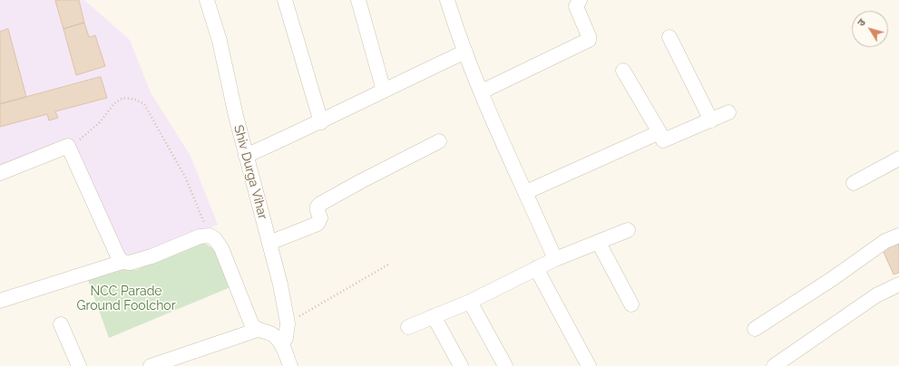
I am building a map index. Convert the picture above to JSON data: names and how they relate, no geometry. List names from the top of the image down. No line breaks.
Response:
{"streets":{"street":["Shiv Durga Vihar"]},"parks":["NCC Parade Ground Foolchor"],"north":"top left"}
